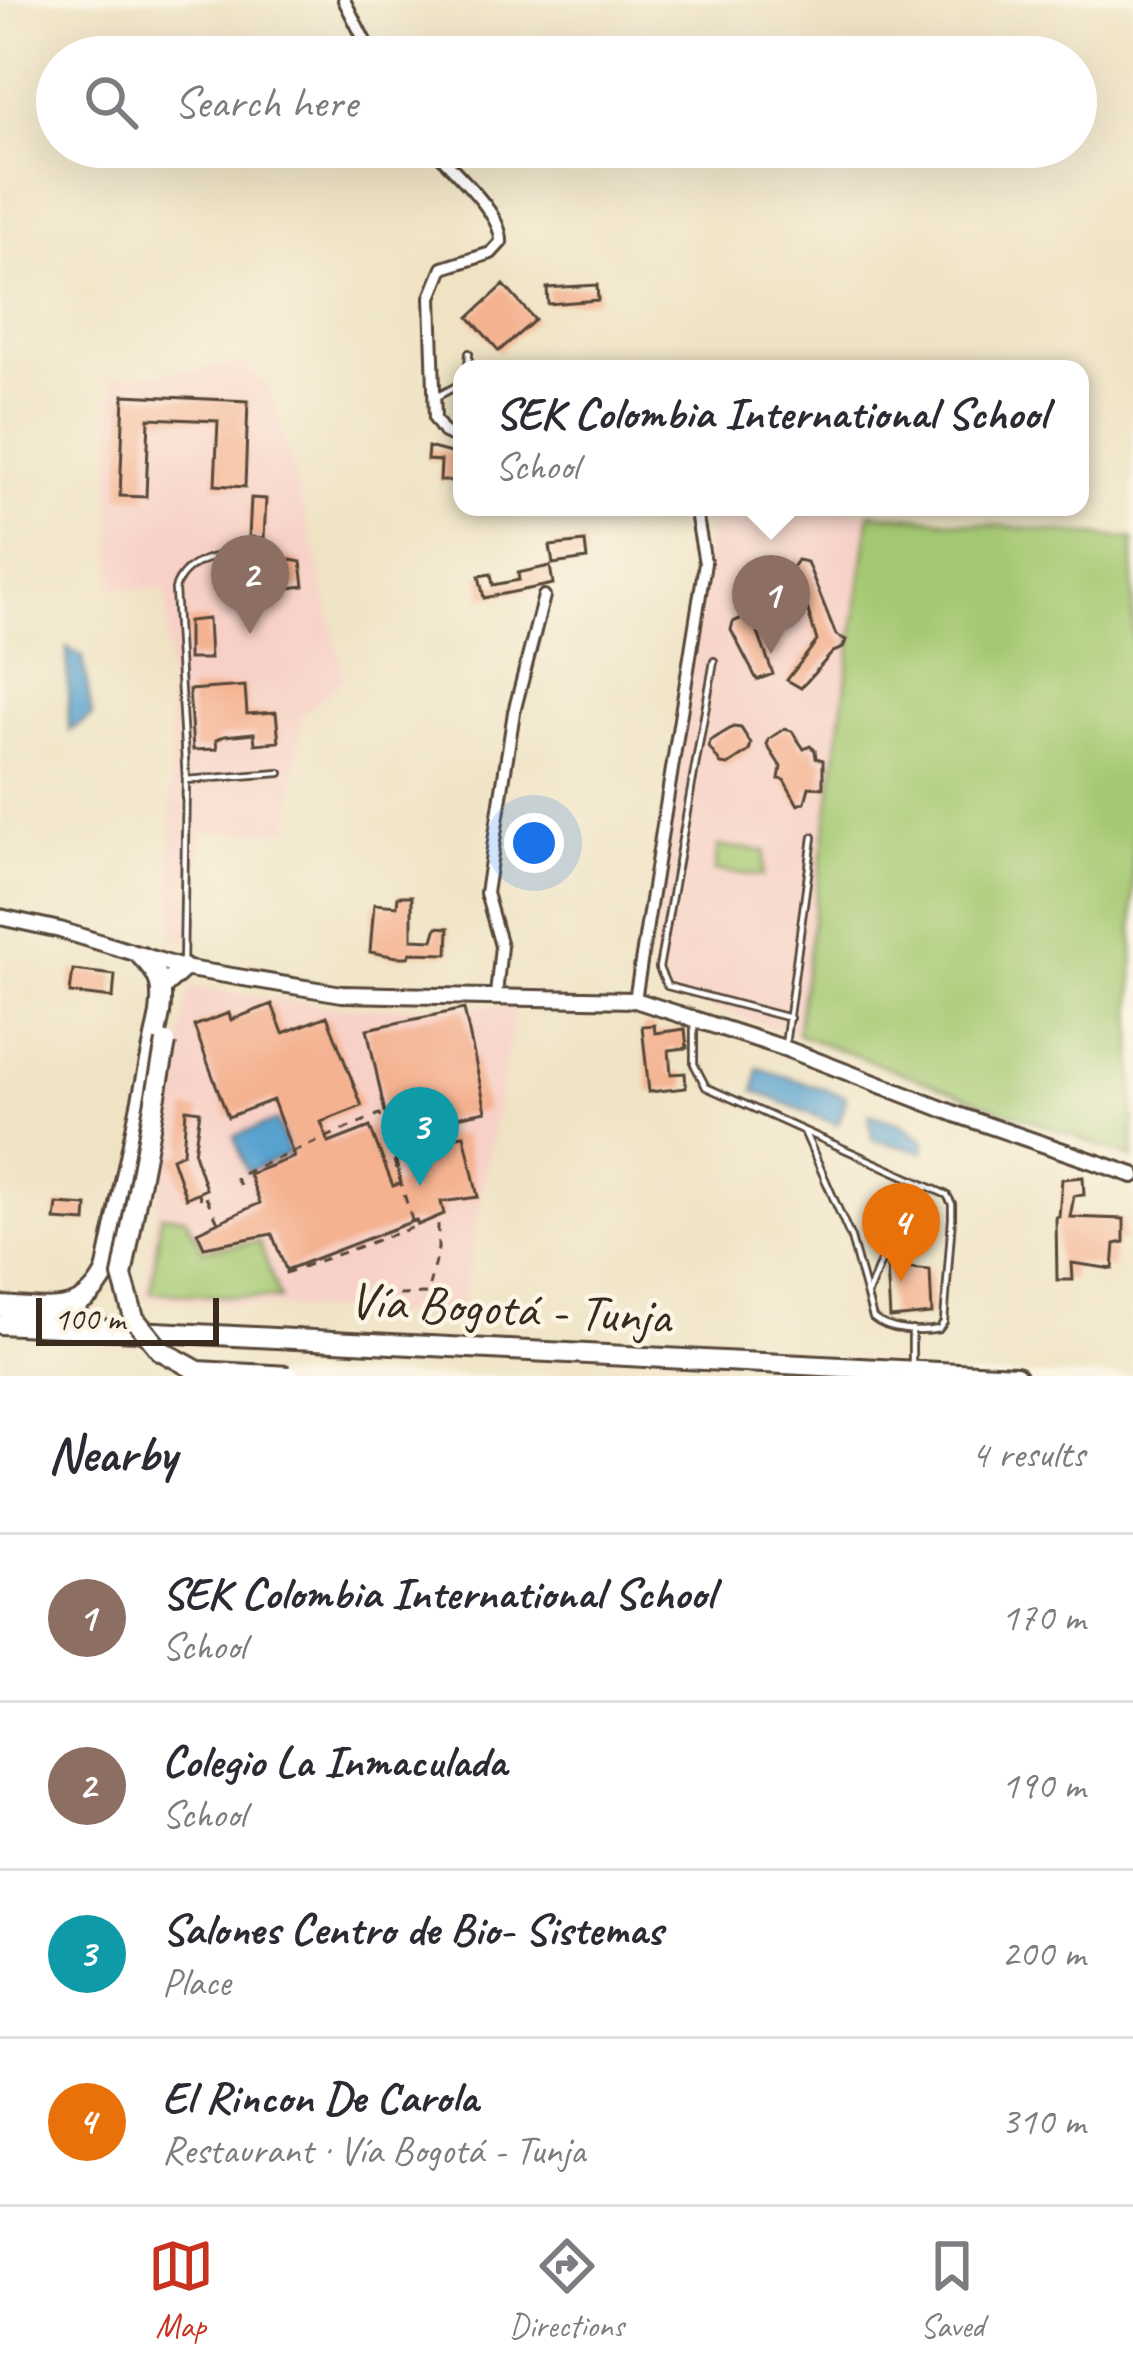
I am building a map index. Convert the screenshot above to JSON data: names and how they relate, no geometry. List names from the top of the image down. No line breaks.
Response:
{"streets":{"highway":["Vía Bogotá - Tunja"]},"scale_bar":"100 m","page":{"search":"Search here","popup":["SEK Colombia International School","School"],"pins":["2","1","3","4"],"scale":"100 m","heading":["Nearby","4 results"],"list":[{"mark":"1","name":"SEK Colombia International School","note":"School","value":"170 m"},{"mark":"2","name":"Colegio La Inmaculada","note":"School","value":"190 m"},{"mark":"3","name":"Salones Centro de Bio- Sistemas","note":"Place","value":"200 m"},{"mark":"4","name":"El Rincon De Carola","note":"Restaurant · Vía Bogotá - Tunja","value":"310 m"}],"nav":["Map","Directions","Saved"]}}
